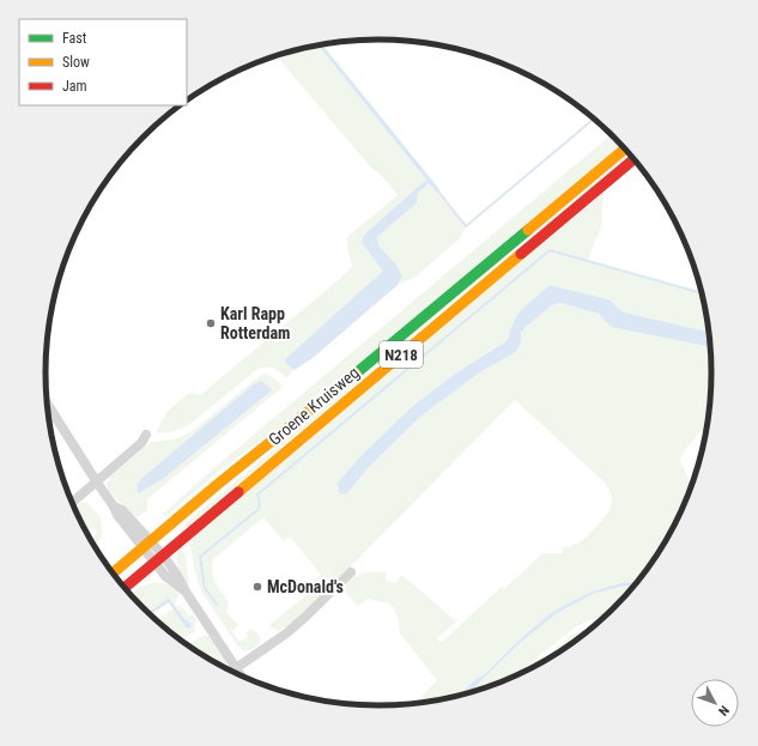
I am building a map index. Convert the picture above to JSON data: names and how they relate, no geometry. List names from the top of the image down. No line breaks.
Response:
{"streets":{"main road":["N218","Groene Kruisweg"]},"places":["Karl Rapp Rotterdam","McDonald's"],"legend":["Fast","Slow","Jam"],"north":"bottom right"}
